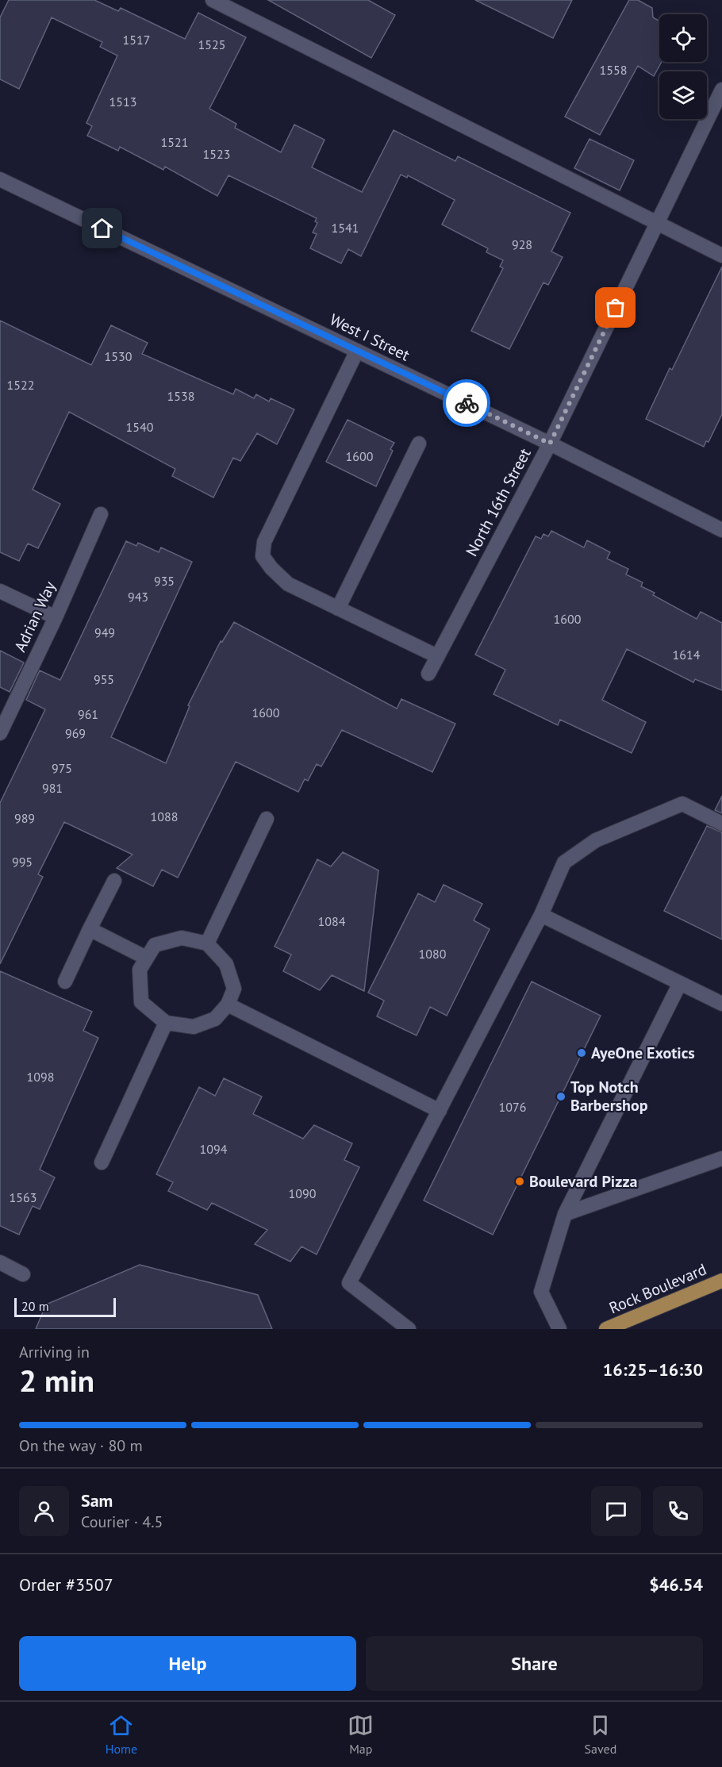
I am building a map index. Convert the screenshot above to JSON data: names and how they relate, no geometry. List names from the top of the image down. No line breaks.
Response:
{"streets":{"main road":["Rock Boulevard"],"street":["West I Street","North 16th Street","Adrian Way"]},"crossings":[["West I Street","North 16th Street"]],"places":["AyeOne Exotics","Top Notch Barbershop","Boulevard Pizza"],"house_numbers":["1517","1525","1558","1513","1521","1523","1541","928","1530","1522","1538","1540","1600","935","943","1600","949","1614","955","1600","961","969","975","981","1088","989","995","1084","1080","1098","1076","1094","1090","1563"],"scale_bar":"20 m","page":{"scale":"20 m","heading":["2 min","Arriving in","16:25–16:30"],"panel":["Sam","Courier · 4.5","Order #3507","$46.54"],"bar":"On the way · 80 m","buttons":["Help","Share"],"tabs":["Home","Map","Saved"]}}
